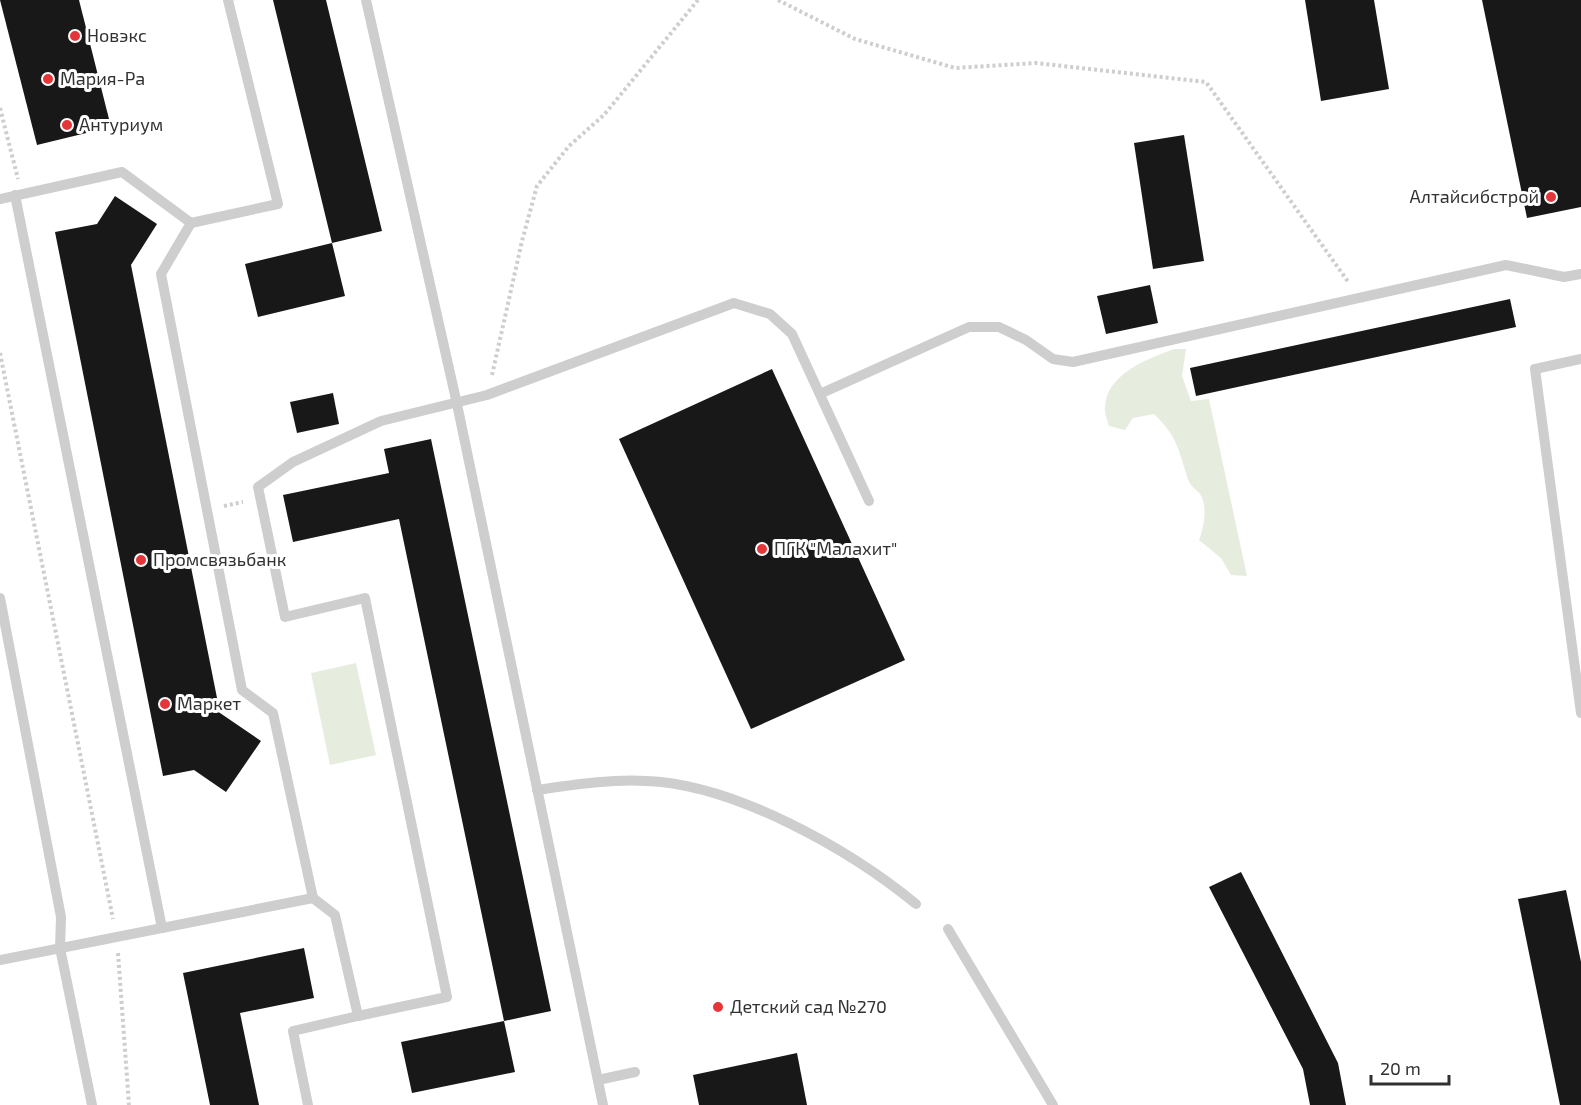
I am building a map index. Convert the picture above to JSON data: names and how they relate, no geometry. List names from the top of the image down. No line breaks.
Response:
{"places":["Новэкс","Мария-Ра","Антуриум","Алтайсибстрой","ПГК \"Малахит\"","Промсвязьбанк","Маркет","Детский сад №270"],"scale_bar":"20 m"}
